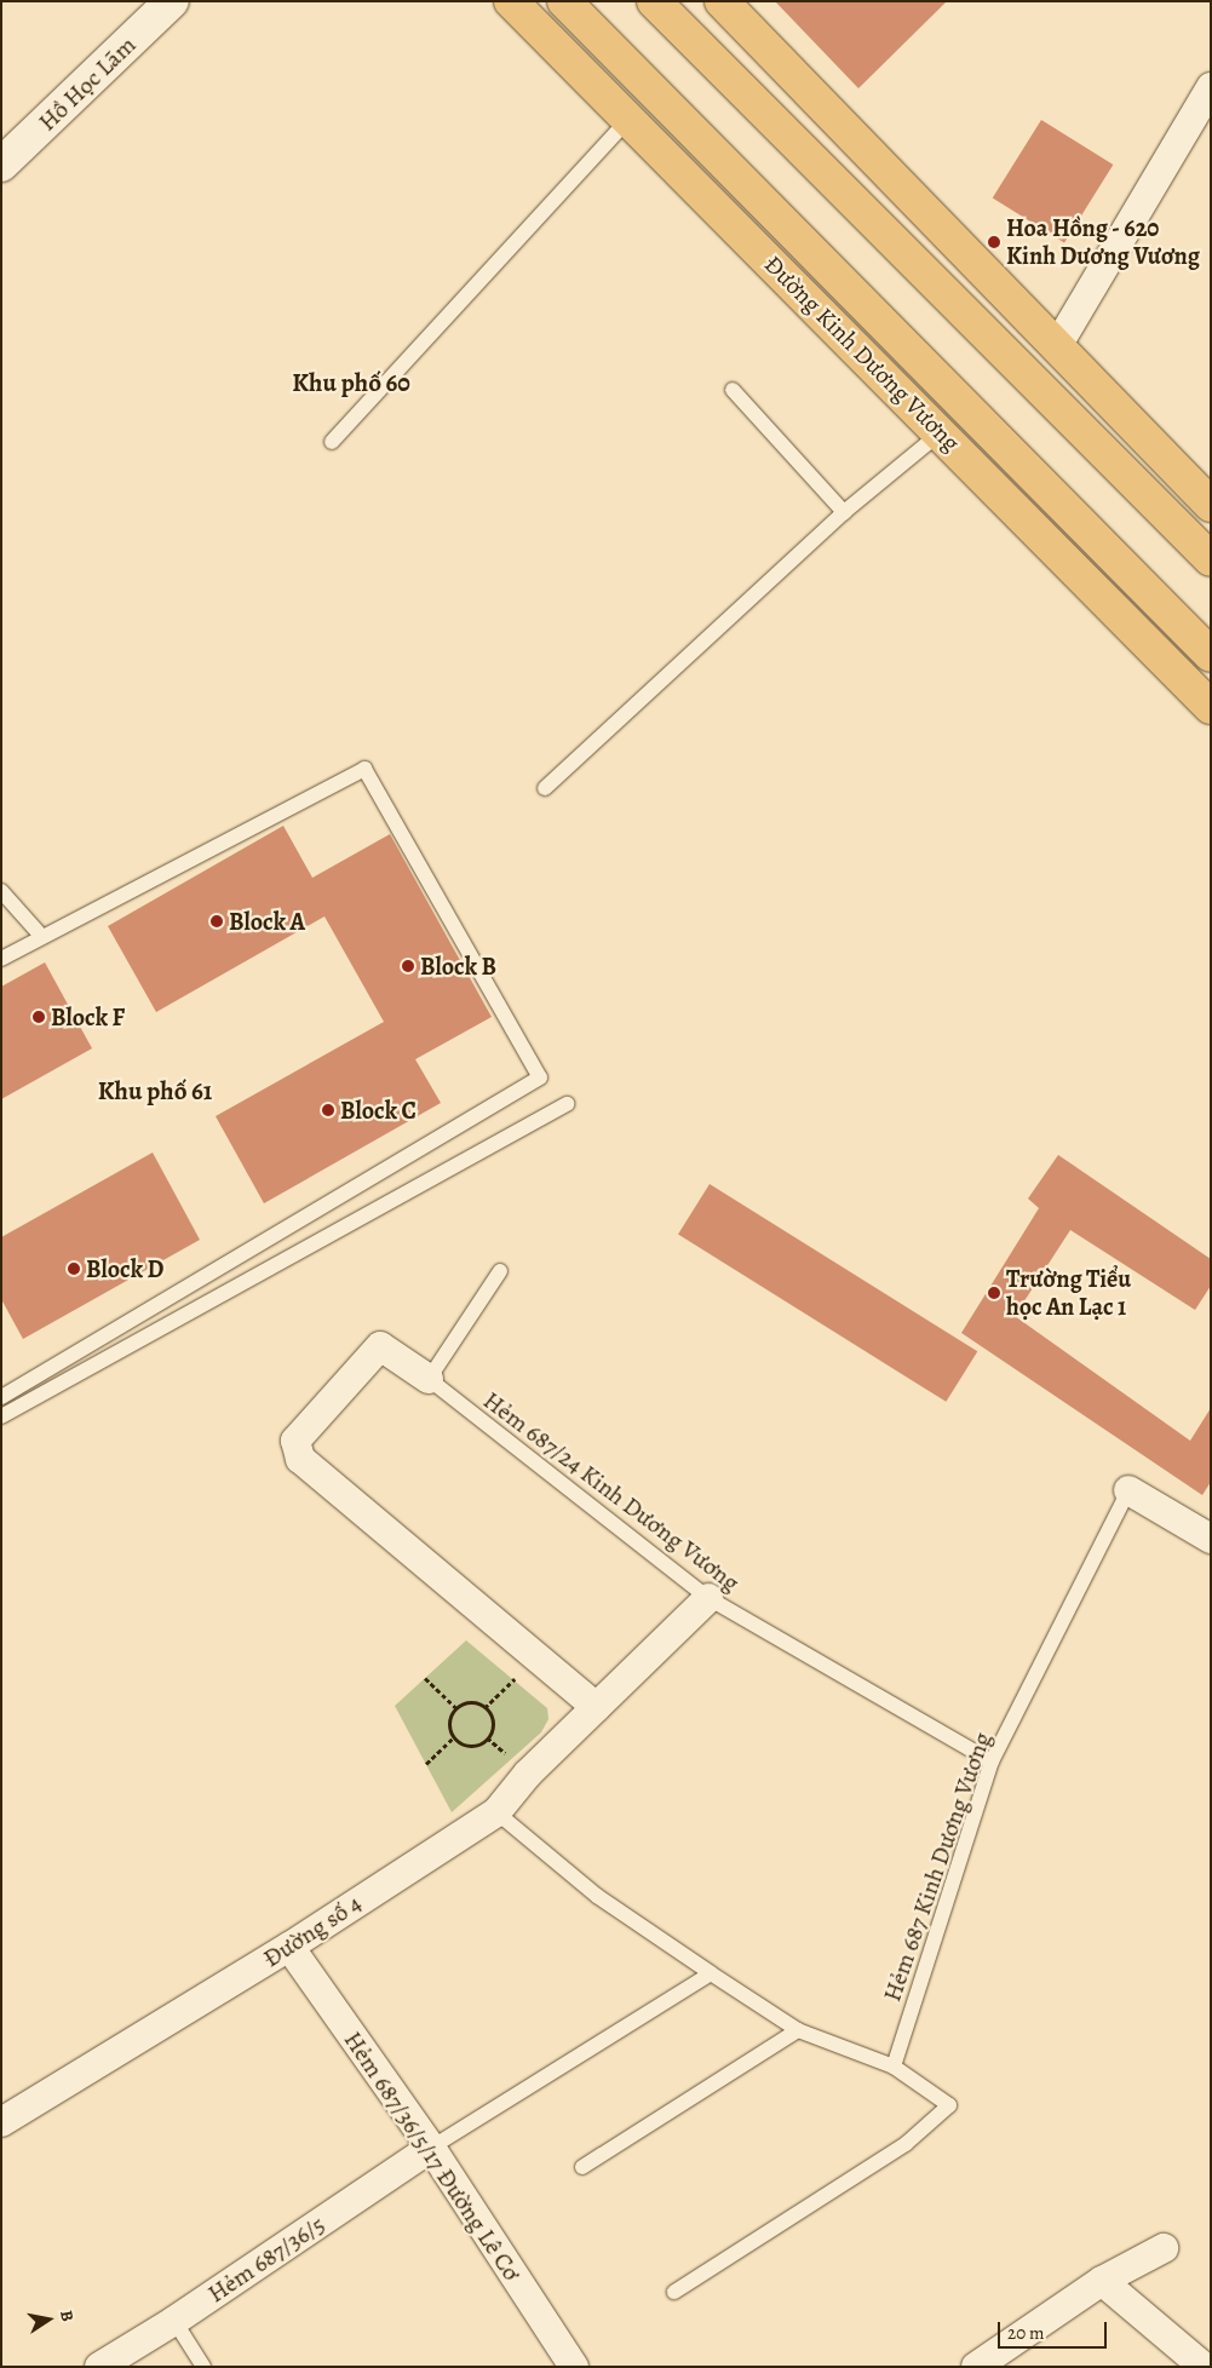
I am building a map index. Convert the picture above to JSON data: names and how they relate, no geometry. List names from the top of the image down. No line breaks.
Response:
{"streets":{"main road":["Hồ Học Lãm","Đường Kinh Dương Vương"],"street":["Đường số 4","Hẻm 687/36/5/17 Đường Lê Cơ","Hẻm 687/36/5"],"lane":["Hẻm 687/24 Kinh Dương Vương","Hẻm 687 Kinh Dương Vương"]},"crossings":[["Hẻm 687/24 Kinh Dương Vương","Hẻm 687 Kinh Dương Vương"],["Hẻm 687/24 Kinh Dương Vương","Đường số 4"],["Đường số 4","Hẻm 687/36/5/17 Đường Lê Cơ"],["Hẻm 687/36/5/17 Đường Lê Cơ","Hẻm 687/36/5"]],"districts":["Khu phố 60","Khu phố 61"],"places":["Hoa Hồng - 620 Kinh Dương Vương","Block A","Block B","Block F","Block C","Block D","Trường Tiểu học An Lạc 1"],"scale_bar":"20 m","north":"right"}
